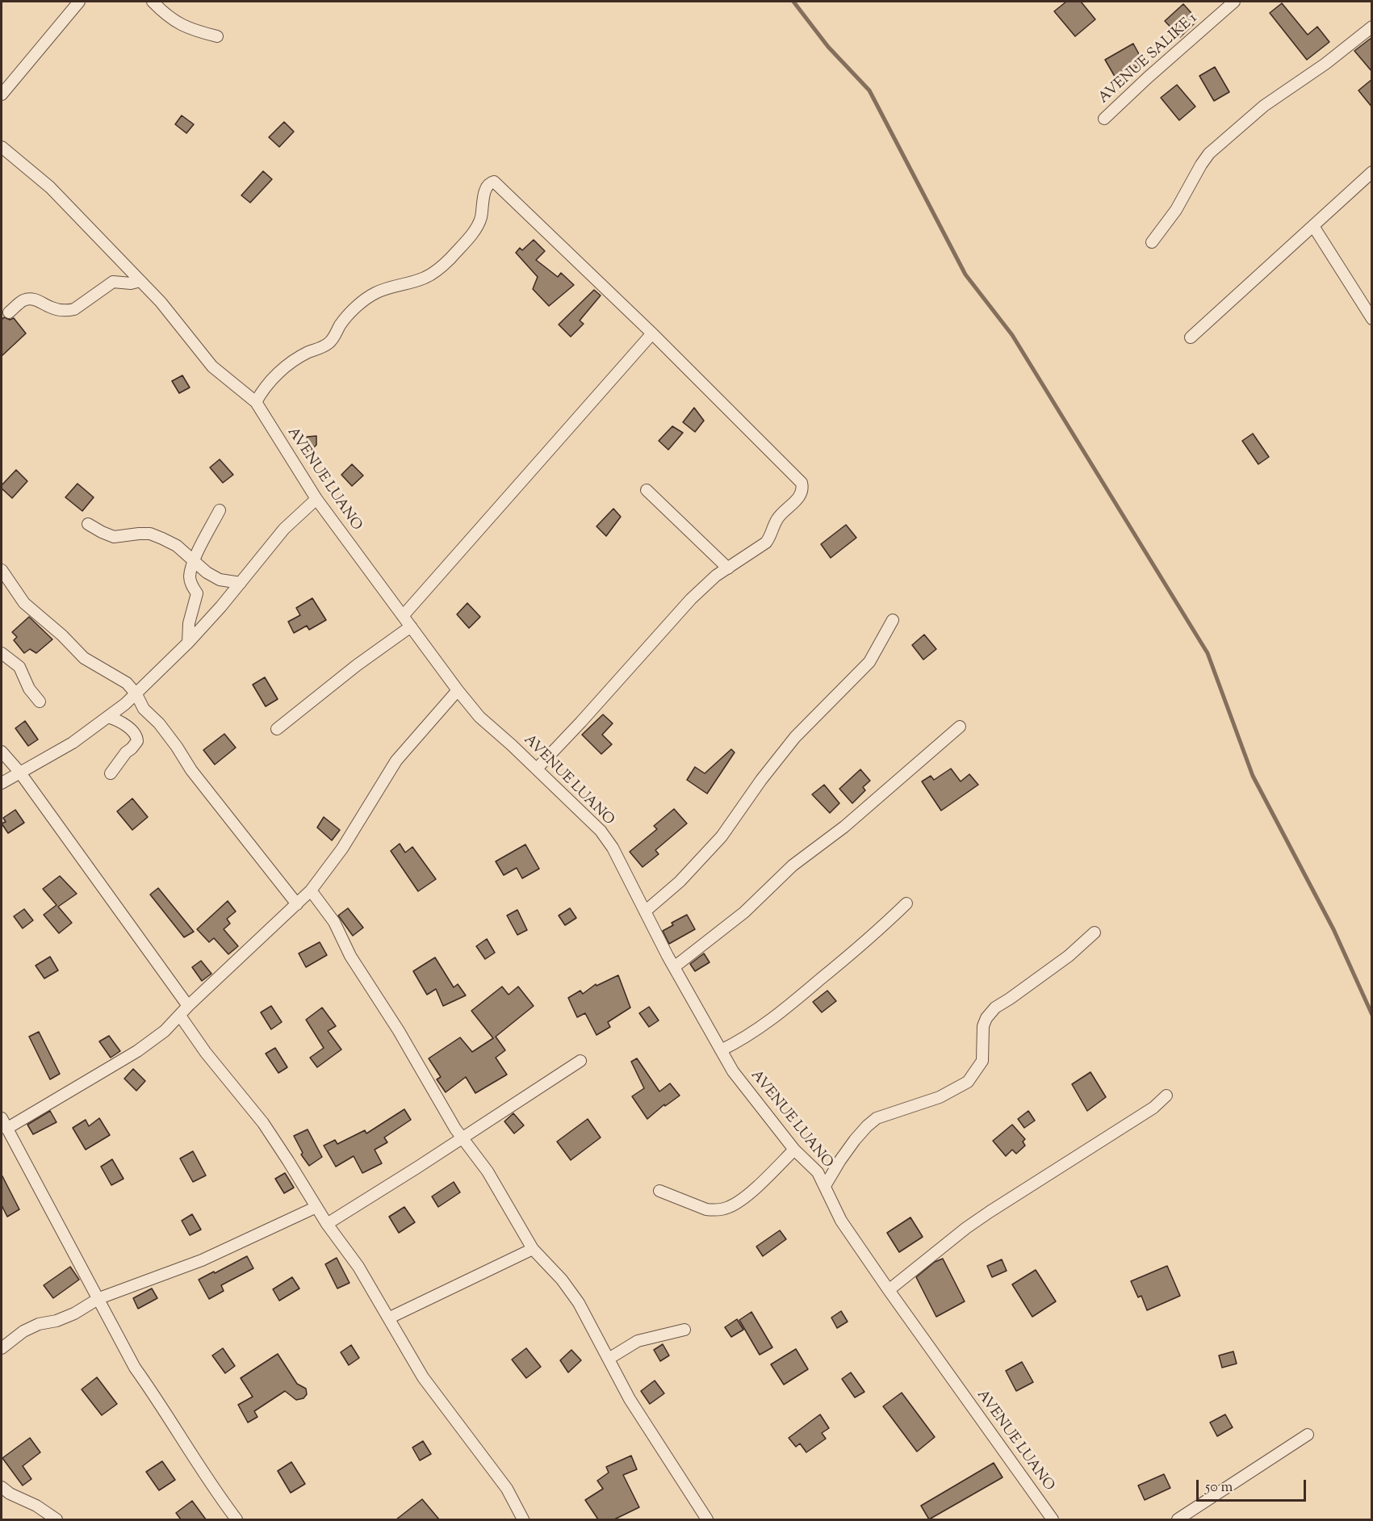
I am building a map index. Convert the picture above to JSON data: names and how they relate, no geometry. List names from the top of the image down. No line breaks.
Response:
{"streets":{"street":["AVENUE SALIKE 1","AVENUE LUANO"]},"scale_bar":"50 m"}
